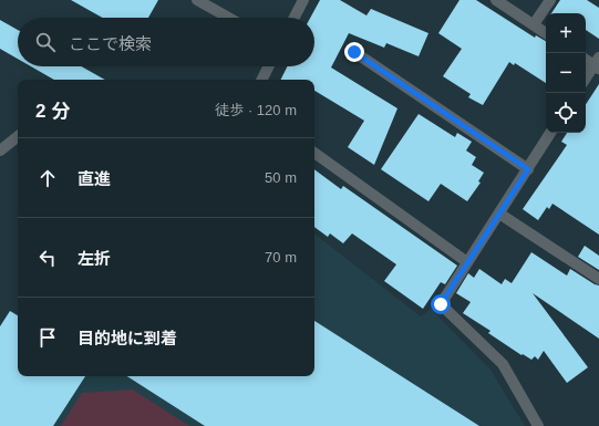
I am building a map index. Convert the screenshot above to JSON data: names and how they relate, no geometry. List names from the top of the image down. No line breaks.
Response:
{"page":{"map_buttons":["+","−"],"search":"ここで検索","heading":["2 分","徒歩 · 120 m"],"list":[["直進","50 m"],["左折","70 m"],"目的地に到着"]}}
